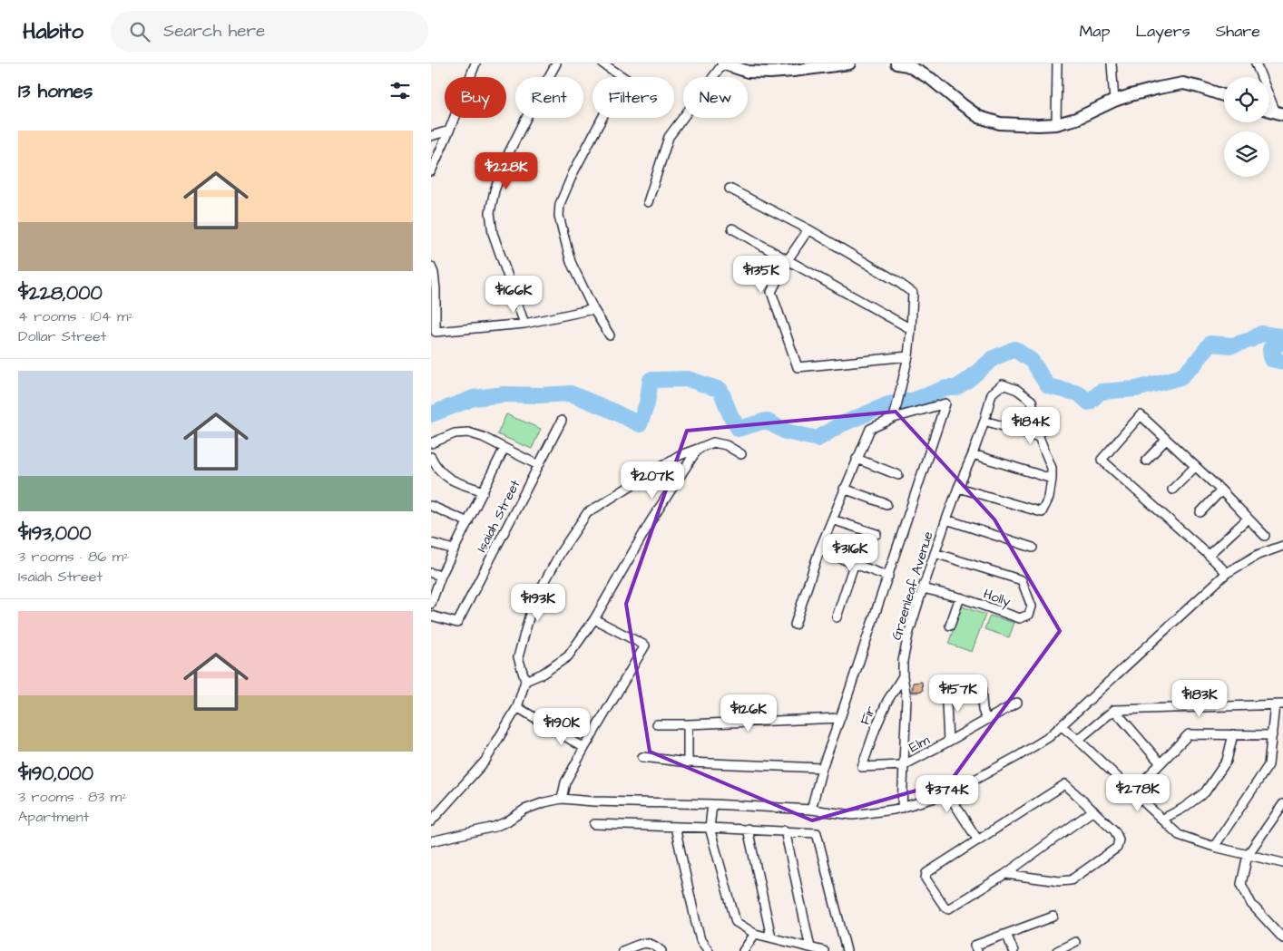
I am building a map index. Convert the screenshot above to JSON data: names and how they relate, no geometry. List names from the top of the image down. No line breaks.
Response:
{"streets":{"street":["Isaiah Street","Greenleaf Avenue","Holly","Fir","Elm"]},"crossings":[["Greenleaf Avenue","Holly"],["Greenleaf Avenue","Fir"],["Greenleaf Avenue","Elm"],["Fir","Elm"]],"page":{"header":"Habito","search":"Search here","nav":["Map","Layers","Share"],"heading":"13 homes","chip":["Buy","Rent","Filters","New"],"list":[{"name":"$228,000","note":"4 rooms · 104 m² · Dollar Street"},{"name":"$193,000","note":"3 rooms · 86 m² · Isaiah Street"},{"name":"$190,000","note":"3 rooms · 83 m² · Apartment"}],"price":["$228K","$135K","$166K","$184K","$207K","$316K","$193K","$157K","$183K","$126K","$190K","$278K","$374K"]}}
